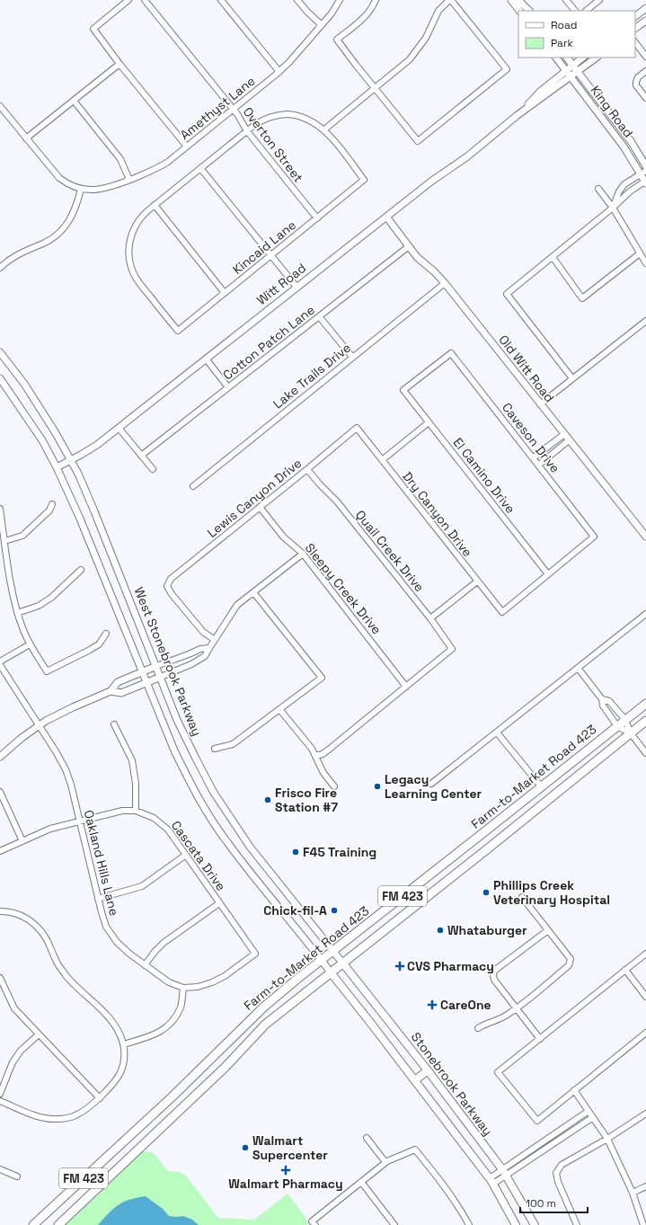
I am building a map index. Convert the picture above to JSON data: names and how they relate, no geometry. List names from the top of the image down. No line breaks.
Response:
{"streets":{"main road":["Farm-to-Market Road 423","FM 423","Stonebrook Parkway"],"street":["Amethyst Lane","King Road","Overton Street","Kincaid Lane","Witt Road","Cotton Patch Lane","Old Witt Road","Lake Trails Drive","Caveson Drive","El Camino Drive","Lewis Canyon Drive","Dry Canyon Drive","Quail Creek Drive","Sleepy Creek Drive","West Stonebrook Parkway","Cascata Drive","Oakland Hills Lane"]},"crossings":[["Amethyst Lane","Overton Street"],["King Road","Witt Road"],["Overton Street","Kincaid Lane"],["Witt Road","Old Witt Road"],["Witt Road","West Stonebrook Parkway"],["Cotton Patch Lane","Old Witt Road"],["Old Witt Road","Lake Trails Drive"],["Caveson Drive","El Camino Drive"],["Caveson Drive","Dry Canyon Drive"],["El Camino Drive","Dry Canyon Drive"],["Lewis Canyon Drive","Dry Canyon Drive"],["Lewis Canyon Drive","Quail Creek Drive"],["Lewis Canyon Drive","Sleepy Creek Drive"],["Quail Creek Drive","Sleepy Creek Drive"],["West Stonebrook Parkway","Farm-to-Market Road 423"],["West Stonebrook Parkway","Stonebrook Parkway"],["Farm-to-Market Road 423","Stonebrook Parkway"],["Cascata Drive","Oakland Hills Lane"]],"places":{"other":["Legacy Learning Center","Frisco Fire Station #7","F45 Training","Phillips Creek Veterinary Hospital","Chick-fil-A","Whataburger","Walmart Supercenter"],"health":["CVS Pharmacy","CareOne","Walmart Pharmacy"]},"legend":["Road","Park"],"scale_bar":"100 m"}
